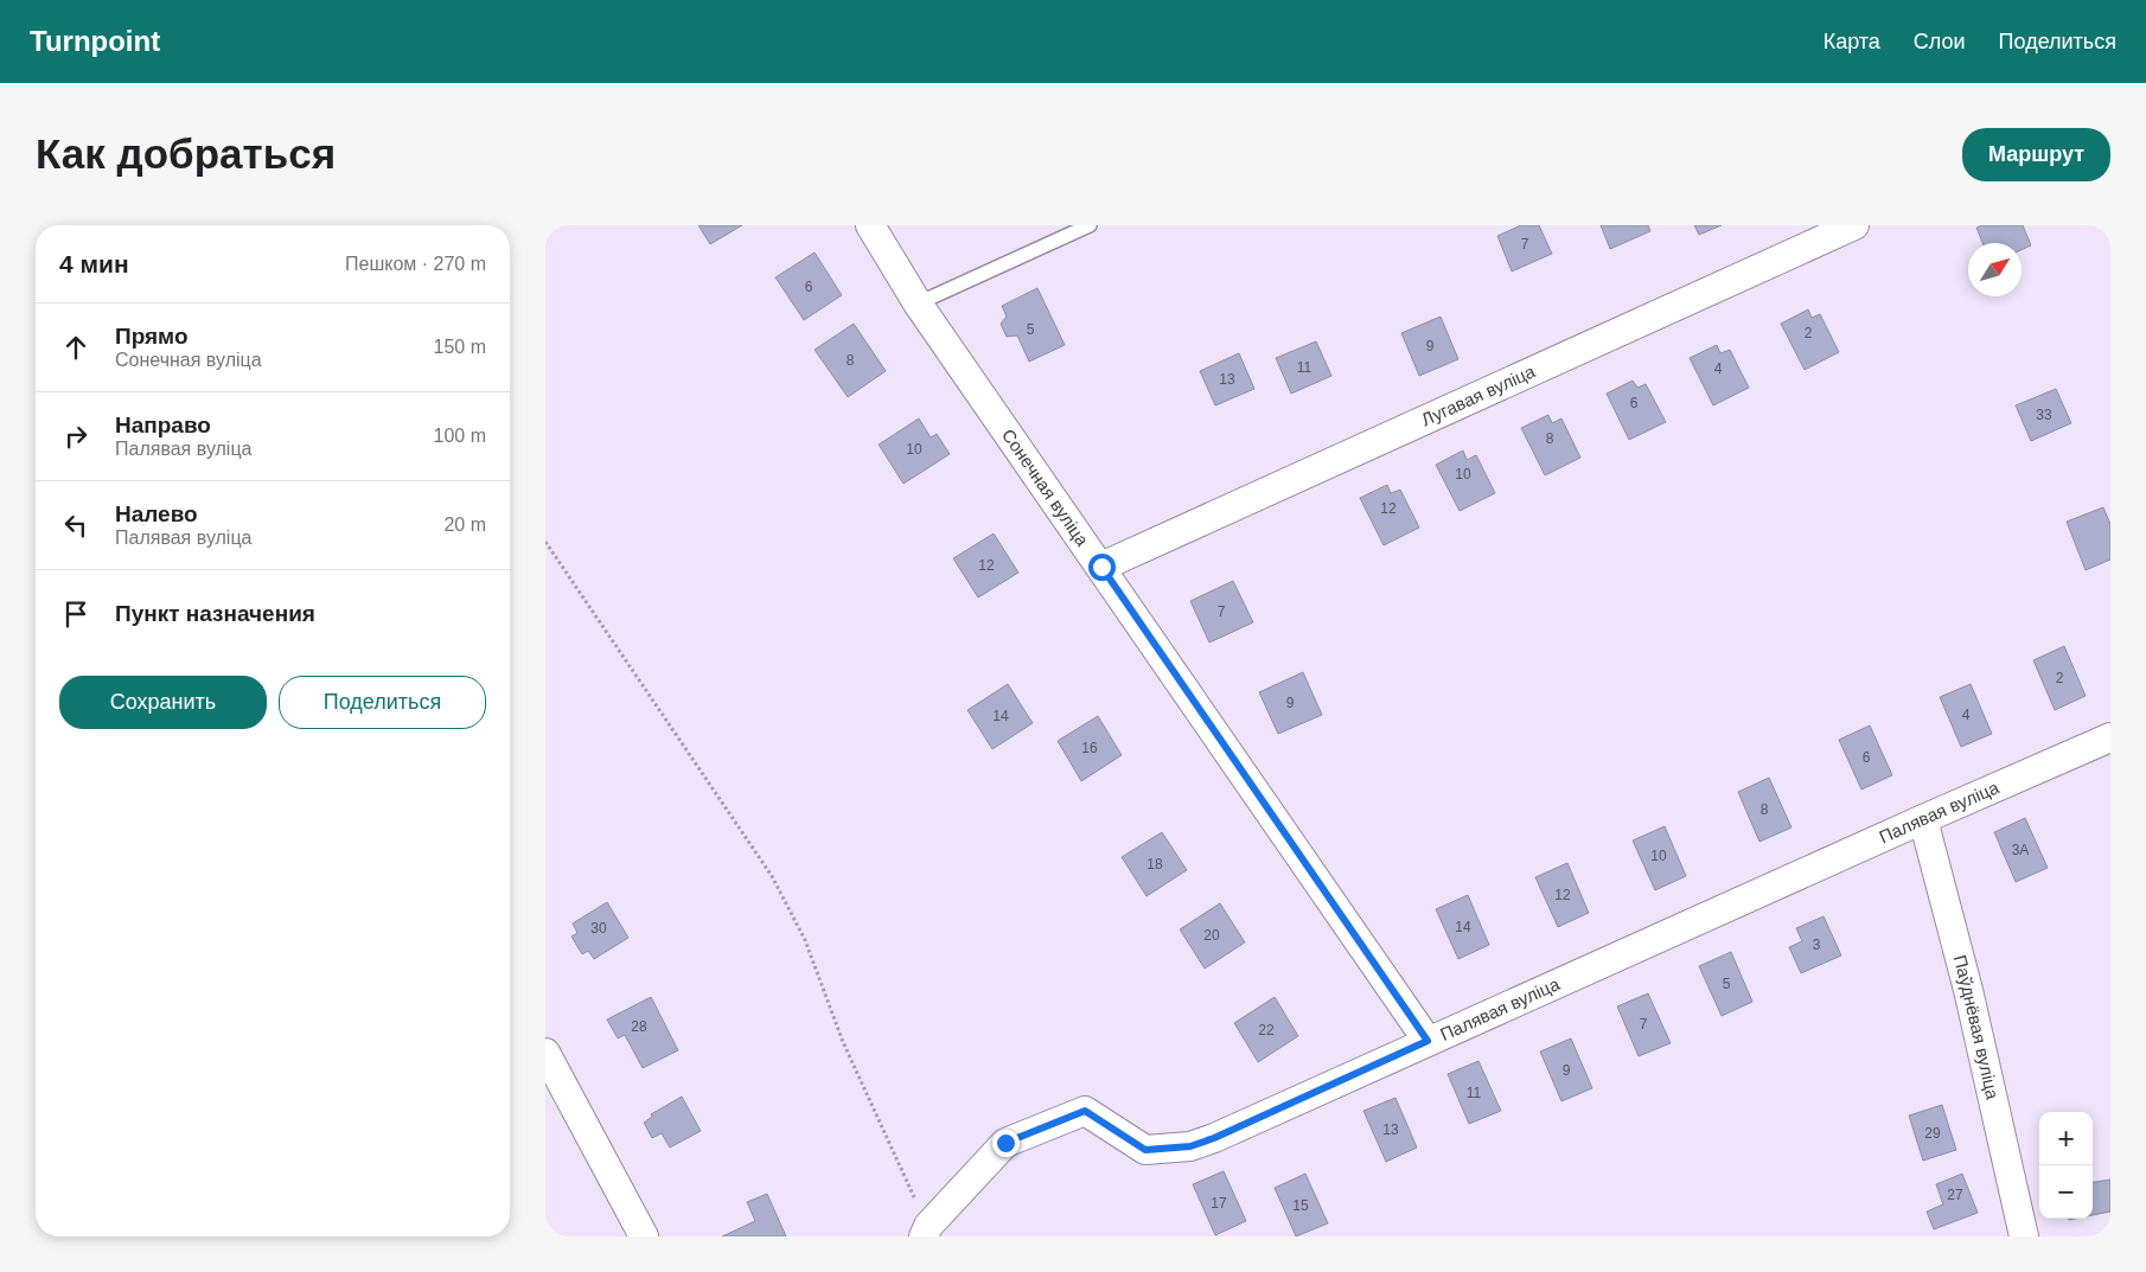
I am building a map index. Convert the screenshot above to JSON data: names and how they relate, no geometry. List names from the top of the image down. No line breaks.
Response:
{"streets":{"street":["Лугавая вуліца","Сонечная вуліца","Палявая вуліца","Паўднёвая вуліца"]},"crossings":[["Лугавая вуліца","Сонечная вуліца"],["Сонечная вуліца","Палявая вуліца"],["Палявая вуліца","Паўднёвая вуліца"]],"house_numbers":["7","6","5","2","9","8","11","4","13","6","33","8","10","10","12","12","7","2","9","4","14","16","6","8","3А","10","18","12","14","30","20","3","5","7","28","22","9","11","13","29","27","17","15"],"north":"top right","page":{"header":"Turnpoint","nav":["Карта","Слои","Поделиться"],"buttons":["Маршрут",["Сохранить","Поделиться"]],"title":"Как добраться","heading":["4 мин","Пешком · 270 m"],"list":[["Прямо","Сонечная вуліца","150 m"],["Направо","Палявая вуліца","100 m"],["Налево","Палявая вуліца","20 m"],"Пункт назначения"],"map_buttons":["+","−"]}}
